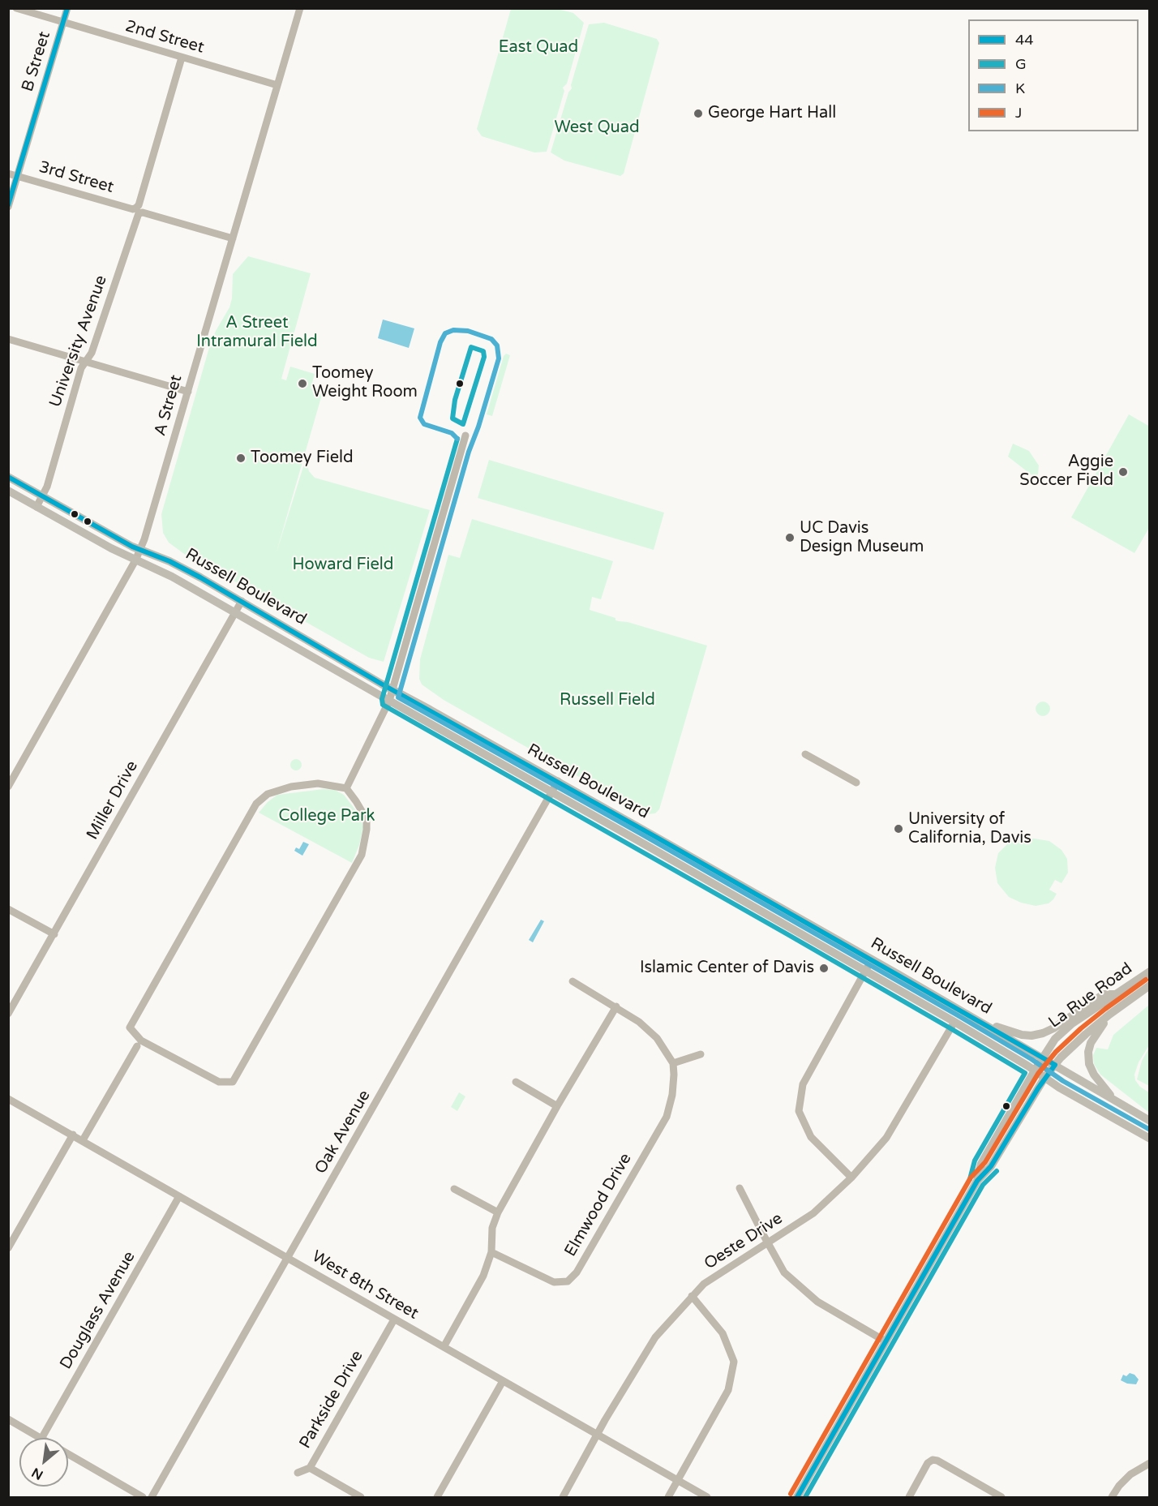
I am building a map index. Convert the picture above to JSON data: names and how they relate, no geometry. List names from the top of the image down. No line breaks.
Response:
{"streets":{"main road":["Russell Boulevard","La Rue Road"],"street":["2nd Street","B Street","3rd Street","University Avenue","A Street","Miller Drive","Oak Avenue","Elmwood Drive","Oeste Drive","West 8th Street","Douglass Avenue","Parkside Drive"]},"crossings":[["2nd Street","B Street"],["2nd Street","University Avenue"],["2nd Street","A Street"],["B Street","3rd Street"],["3rd Street","University Avenue"],["3rd Street","A Street"],["University Avenue","Russell Boulevard"],["A Street","Russell Boulevard"],["Russell Boulevard","Miller Drive"],["Russell Boulevard","La Rue Road"],["Russell Boulevard","Oak Avenue"],["Russell Boulevard","Oeste Drive"],["Oak Avenue","West 8th Street"],["Oeste Drive","West 8th Street"],["West 8th Street","Douglass Avenue"],["West 8th Street","Parkside Drive"]],"parks":["East Quad","West Quad","A Street Intramural Field","Howard Field","Russell Field","College Park"],"places":["George Hart Hall","Toomey Weight Room","Toomey Field","Aggie Soccer Field","UC Davis Design Museum","University of California, Davis","Islamic Center of Davis"],"lines":["transit line 44","transit line K","transit line G","transit line J"],"legend":["44","G","K","J"],"north":"bottom left"}
